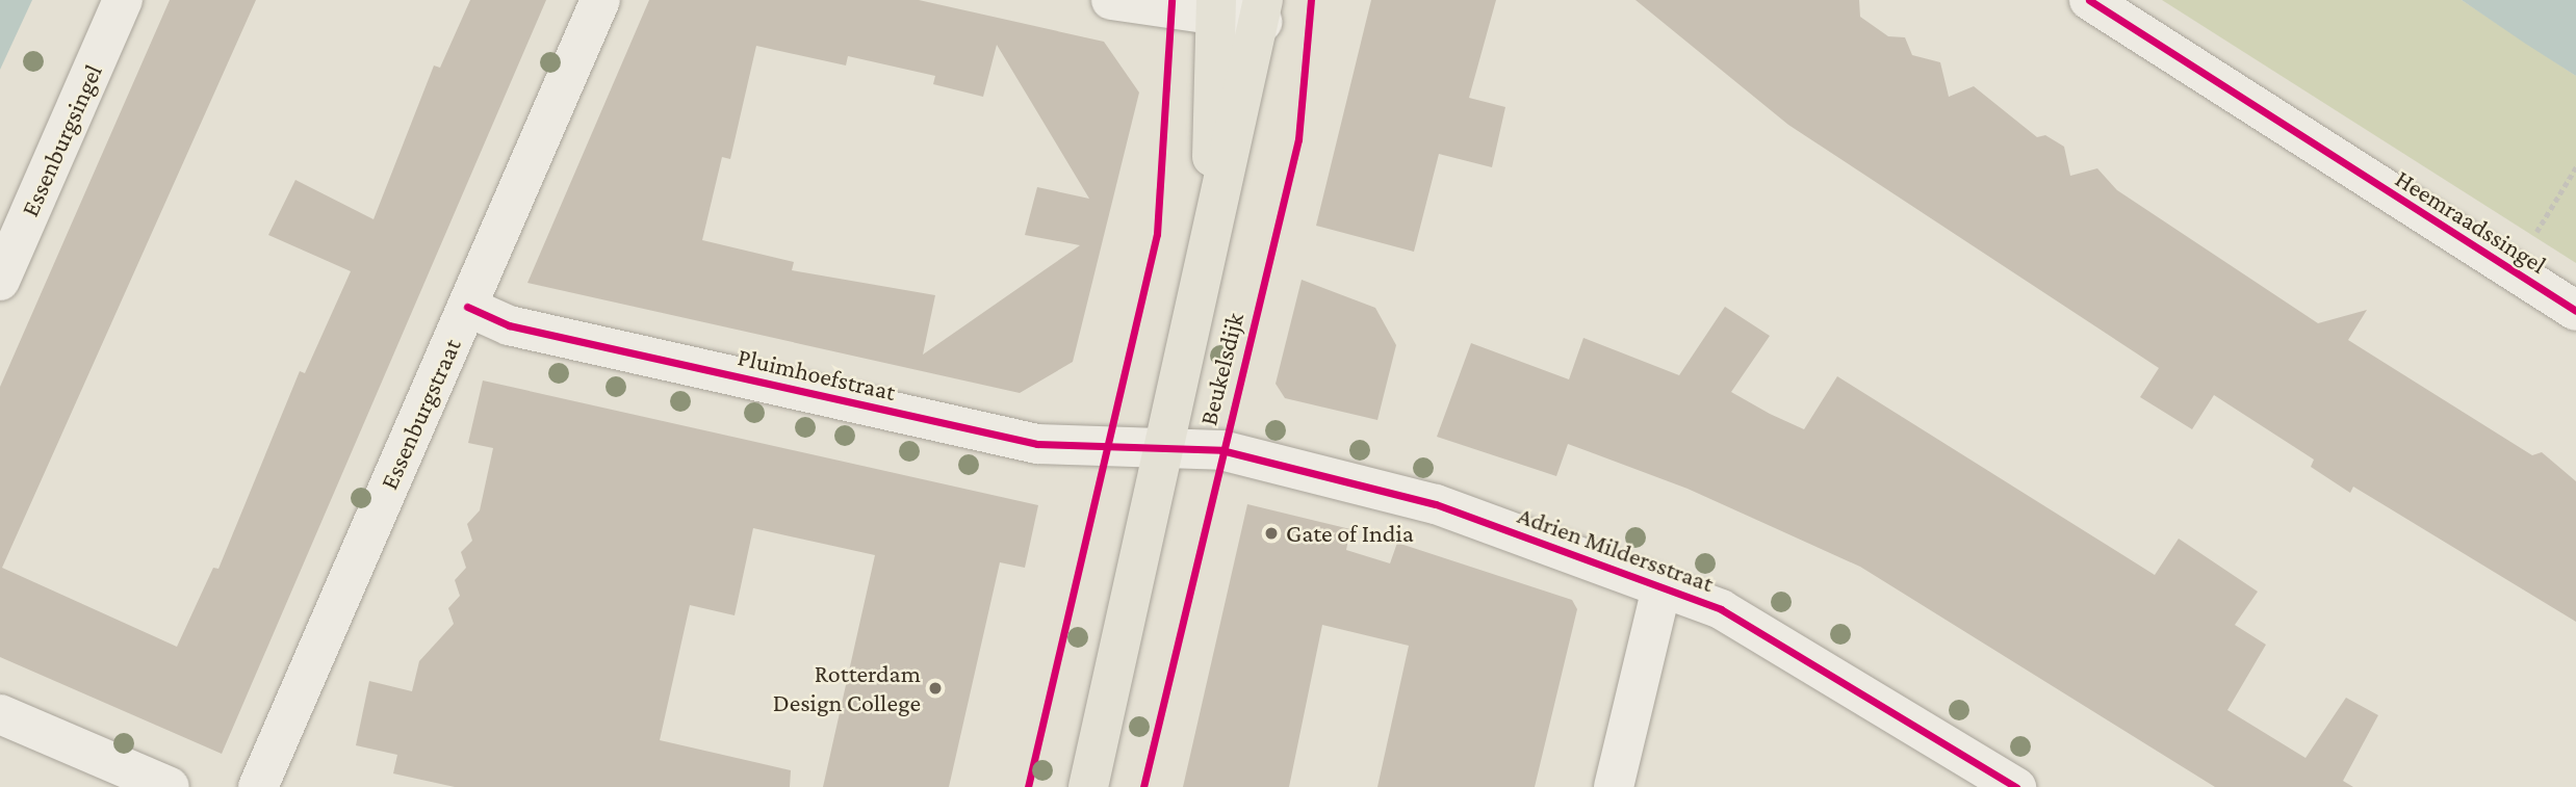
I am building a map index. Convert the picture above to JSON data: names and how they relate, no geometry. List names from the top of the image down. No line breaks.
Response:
{"streets":{"main road":["Beukelsdijk"],"street":["Essenburgsingel","Heemraadssingel","Pluimhoefstraat","Essenburgstraat","Adrien Mildersstraat"]},"crossings":[["Beukelsdijk","Pluimhoefstraat"],["Beukelsdijk","Adrien Mildersstraat"],["Pluimhoefstraat","Essenburgstraat"],["Pluimhoefstraat","Adrien Mildersstraat"]],"places":["Gate of India","Rotterdam Design College"]}
